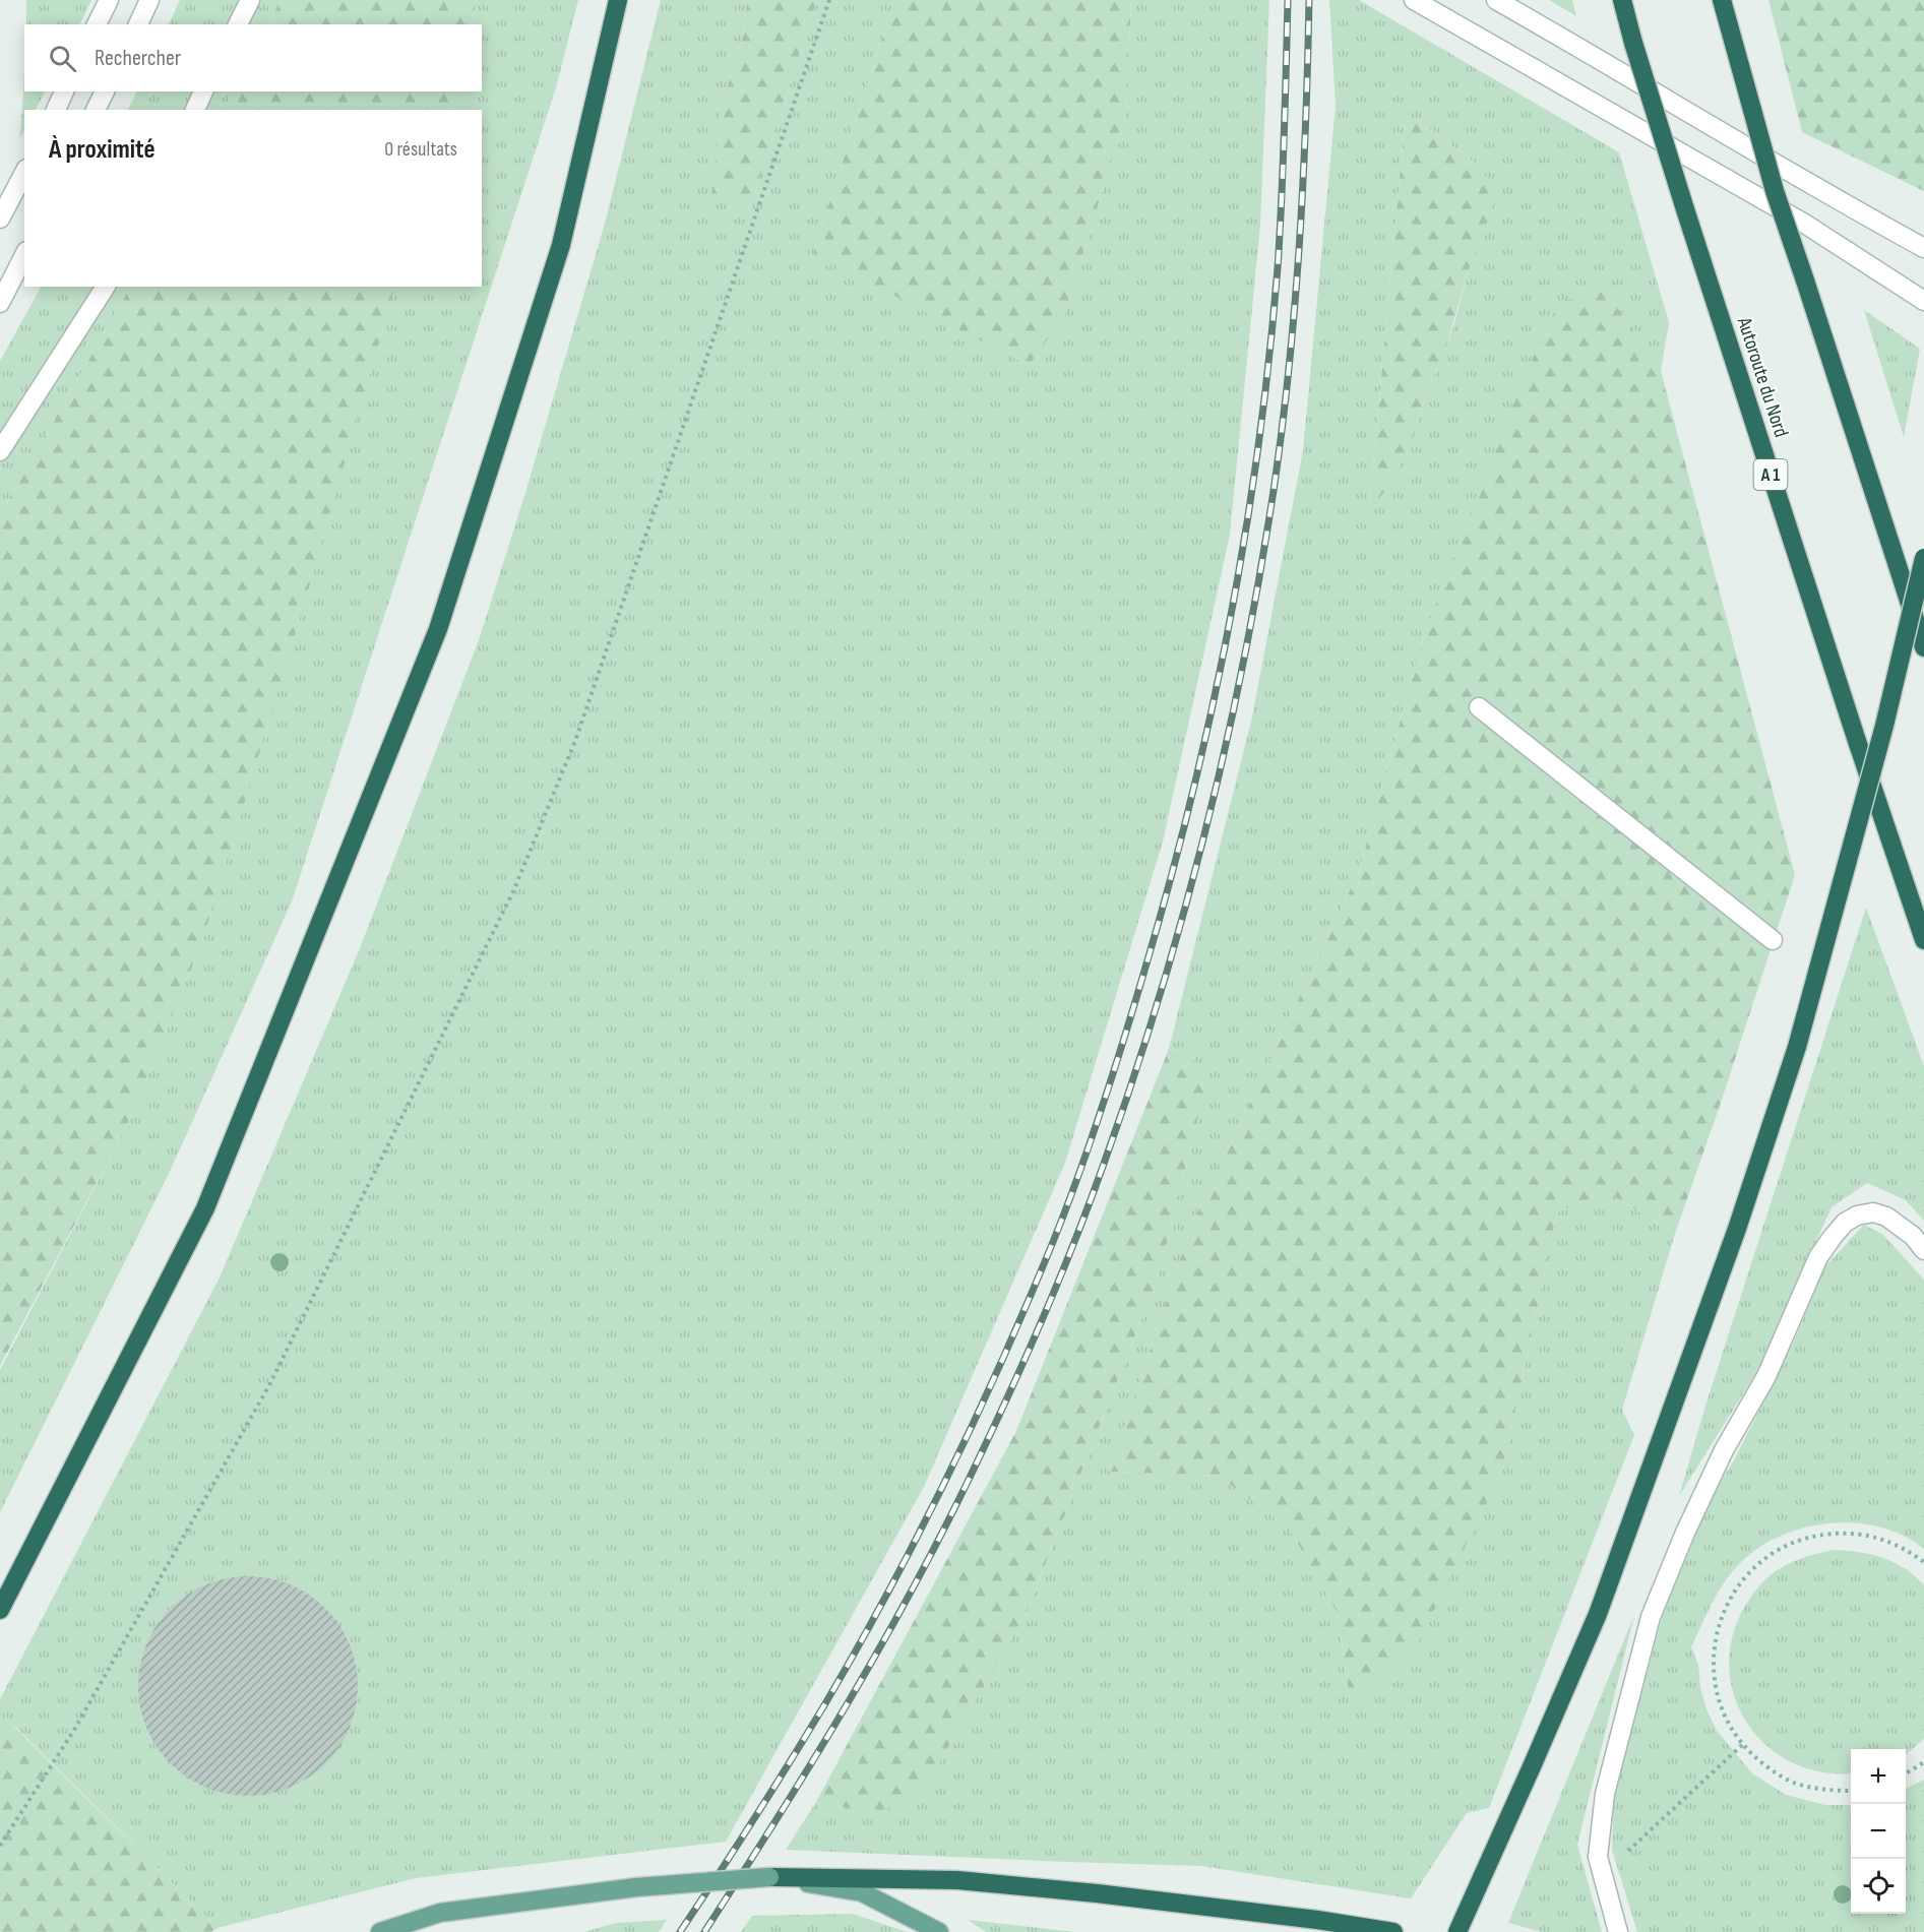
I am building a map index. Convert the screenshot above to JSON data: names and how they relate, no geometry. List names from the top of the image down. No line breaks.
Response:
{"streets":{"highway":["Autoroute du Nord","A 1"]},"page":{"search":"Rechercher","heading":["À proximité","0 résultats"],"map_buttons":["+","−"]}}
